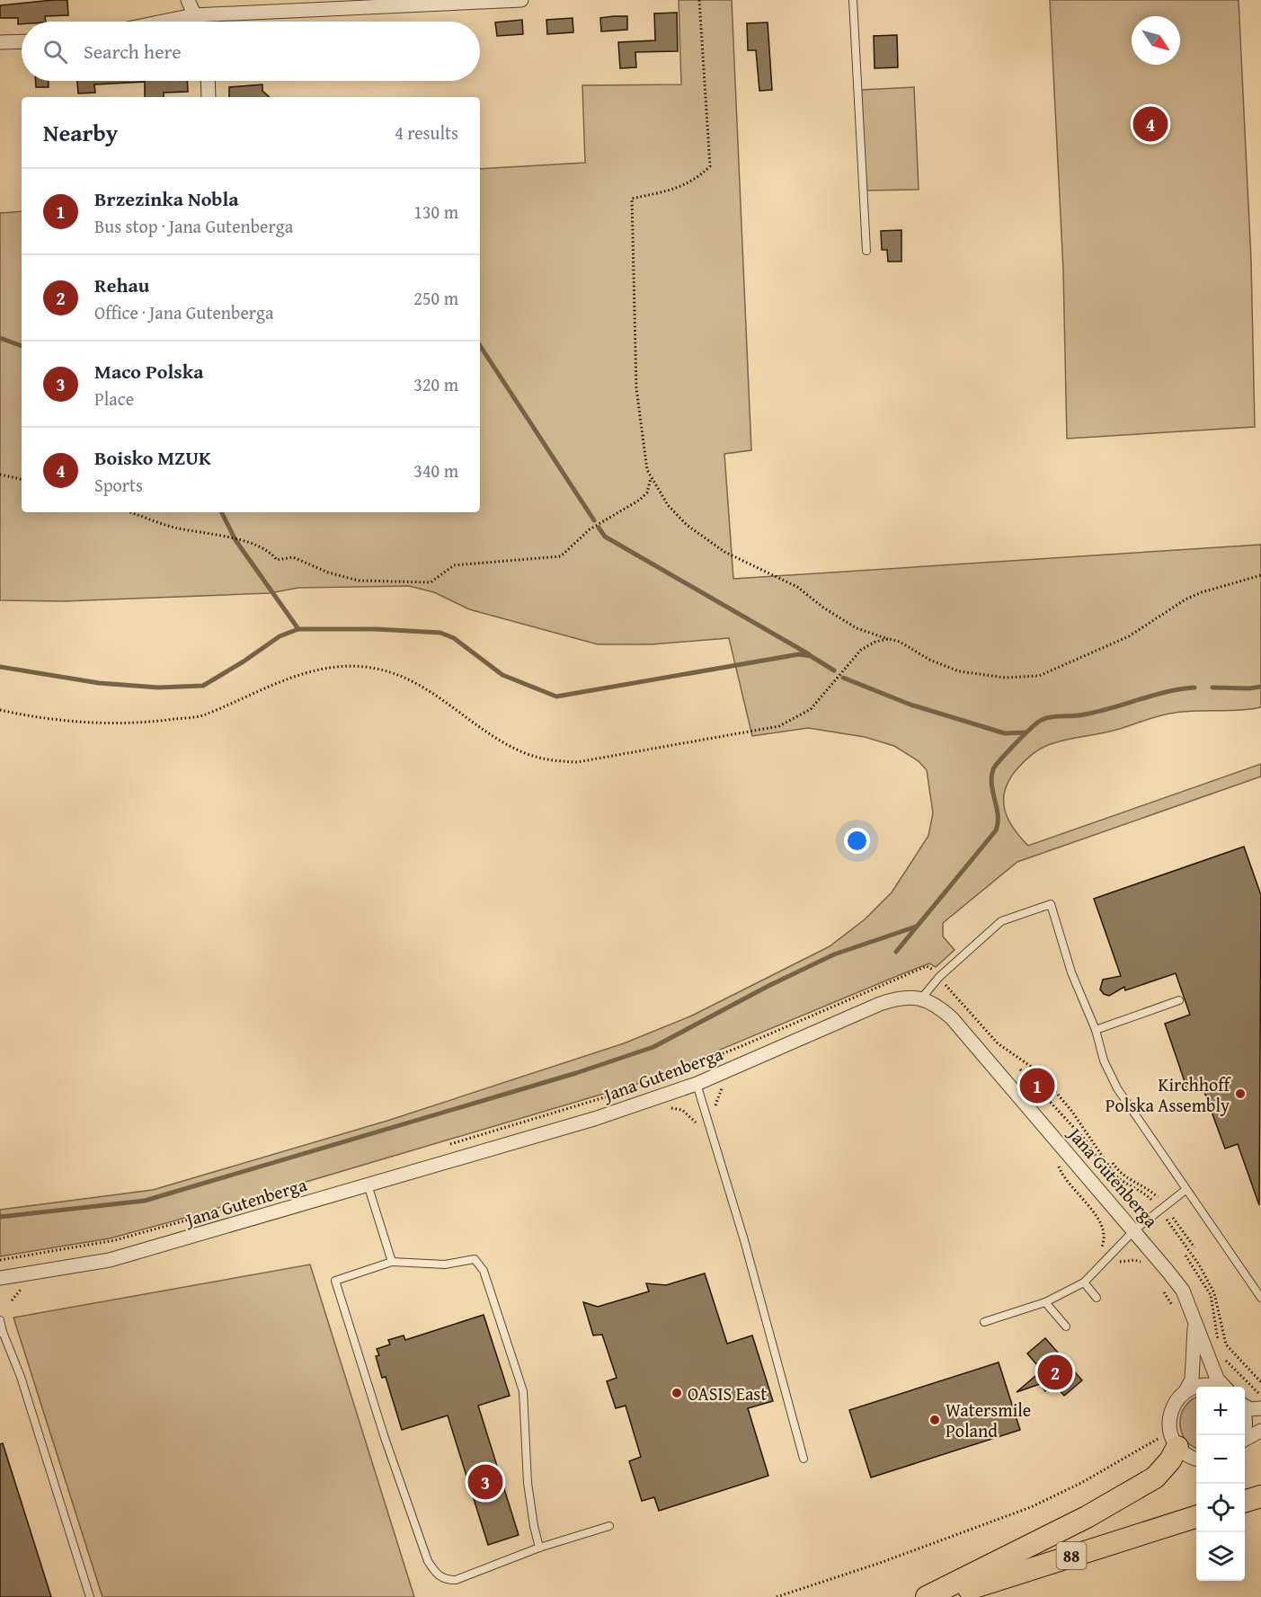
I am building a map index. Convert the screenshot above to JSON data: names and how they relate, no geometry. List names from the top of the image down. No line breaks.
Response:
{"streets":{"main road":["88"],"street":["Jana Gutenberga"]},"places":["Kirchhoff Polska Assembly","OASIS East","Watersmile Poland"],"north":"bottom right","page":{"search":"Search here","heading":["Nearby","4 results"],"pins":["4","1","2","3"],"list":[{"mark":"1","name":"Brzezinka Nobla","note":"Bus stop · Jana Gutenberga","value":"130 m"},{"mark":"2","name":"Rehau","note":"Office · Jana Gutenberga","value":"250 m"},{"mark":"3","name":"Maco Polska","note":"Place","value":"320 m"},{"mark":"4","name":"Boisko MZUK","note":"Sports","value":"340 m"}],"map_buttons":["+","−"]}}
